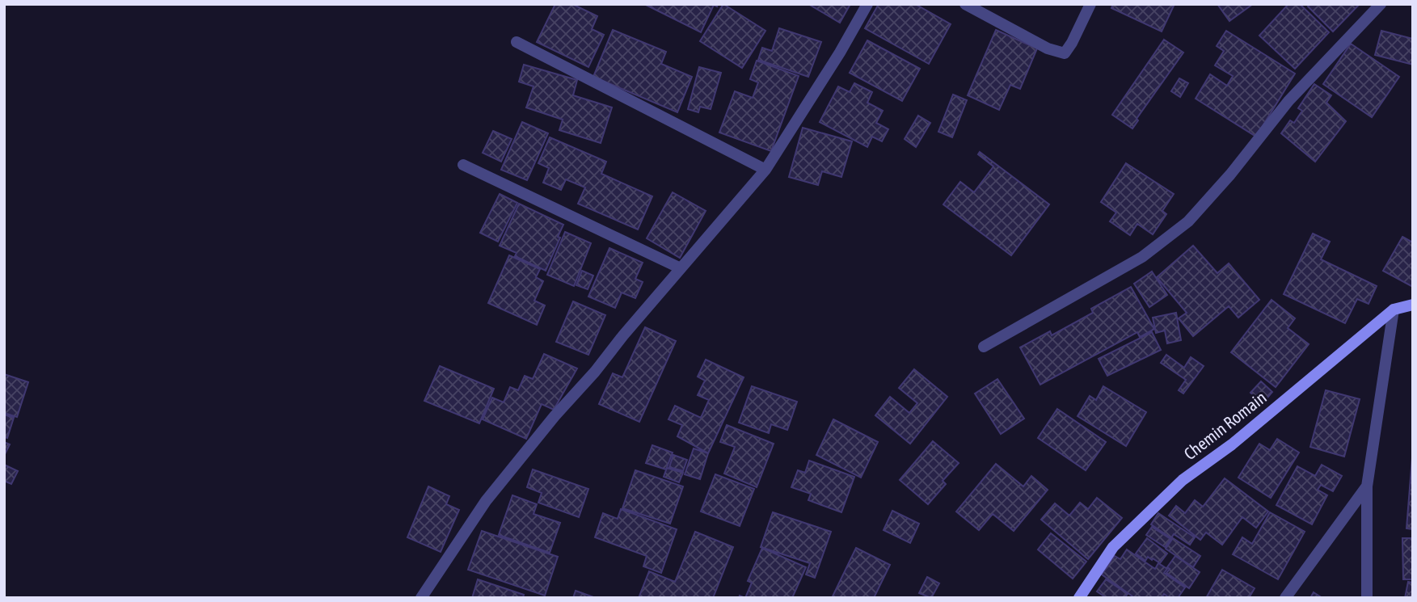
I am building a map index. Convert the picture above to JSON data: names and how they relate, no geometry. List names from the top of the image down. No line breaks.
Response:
{"streets":{"street":["Chemin Romain"]}}
